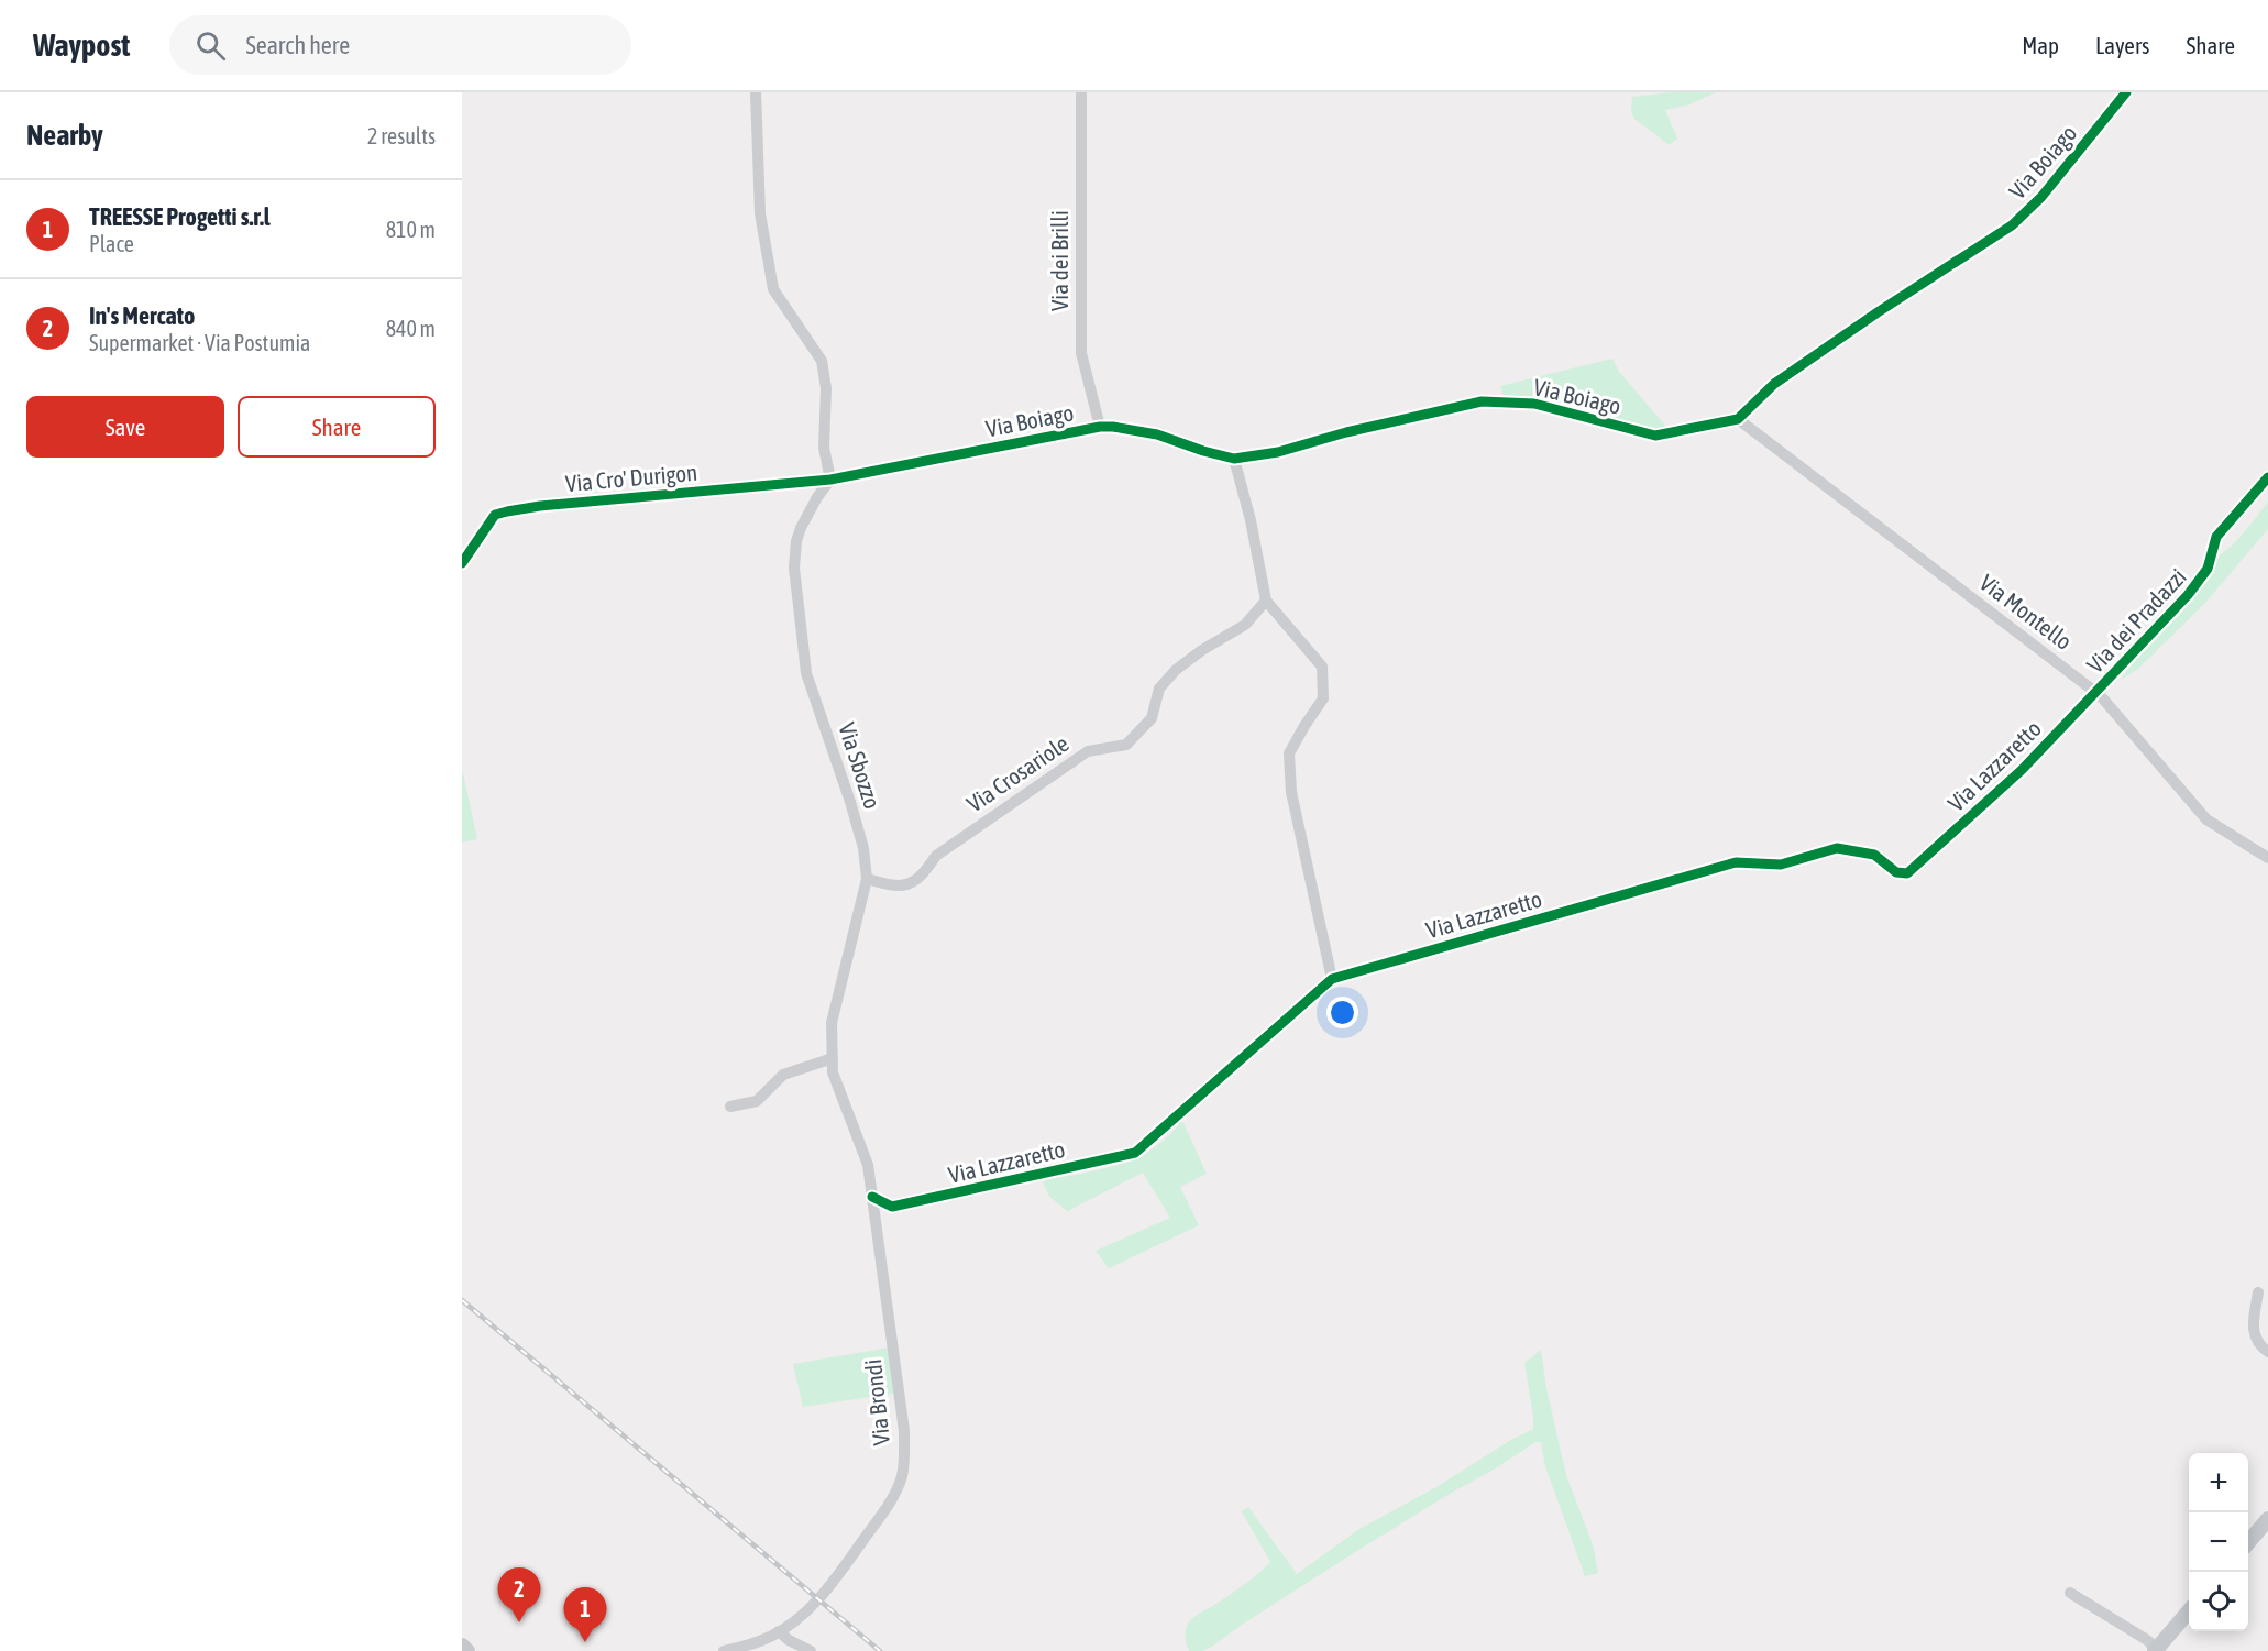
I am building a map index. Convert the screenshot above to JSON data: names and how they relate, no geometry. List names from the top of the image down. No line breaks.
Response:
{"streets":{"street":["Via Boiago","Via dei Brilli","Via Cro' Durigon","Via Montello","Via dei Pradazzi","Via Sbozzo","Via Lazzaretto","Via Crosariole","Via Brondi"]},"crossings":[["Via Boiago","Via dei Brilli"],["Via Boiago","Via Cro' Durigon"],["Via Boiago","Via Montello"],["Via Boiago","Via Sbozzo"],["Via Cro' Durigon","Via Sbozzo"],["Via Montello","Via dei Pradazzi"],["Via Montello","Via Lazzaretto"],["Via dei Pradazzi","Via Lazzaretto"],["Via Sbozzo","Via Crosariole"],["Via Sbozzo","Via Brondi"],["Via Lazzaretto","Via Brondi"]],"page":{"header":"Waypost","search":"Search here","nav":["Map","Layers","Share"],"heading":["Nearby","2 results"],"list":[{"mark":"1","name":"TREESSE Progetti s.r.l","note":"Place","value":"810 m"},{"mark":"2","name":"In's Mercato","note":"Supermarket · Via Postumia","value":"840 m"}],"buttons":["Save","Share"],"map_buttons":["+","−"],"pins":["2","1"]}}
